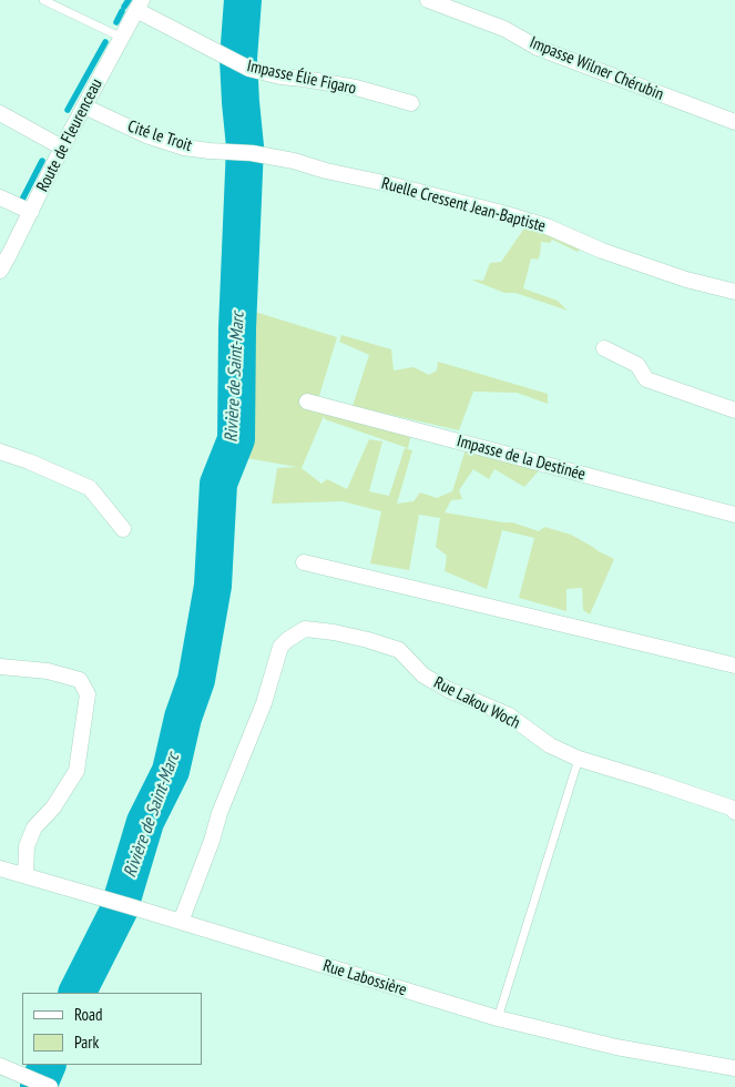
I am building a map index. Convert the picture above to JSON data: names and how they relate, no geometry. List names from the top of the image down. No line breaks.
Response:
{"streets":{"street":["Impasse Wilner Chérubin","Impasse Élie Figaro","Route de Fleurenceau","Cité le Troit","Ruelle Cressent Jean-Baptiste","Impasse de la Destinée","Rue Lakou Woch","Rue Labossière"]},"crossings":[["Impasse Élie Figaro","Route de Fleurenceau"],["Route de Fleurenceau","Cité le Troit"],["Cité le Troit","Ruelle Cressent Jean-Baptiste"],["Rue Lakou Woch","Rue Labossière"]],"water":["Rivière de Saint-Marc"],"legend":["Road","Park"]}
